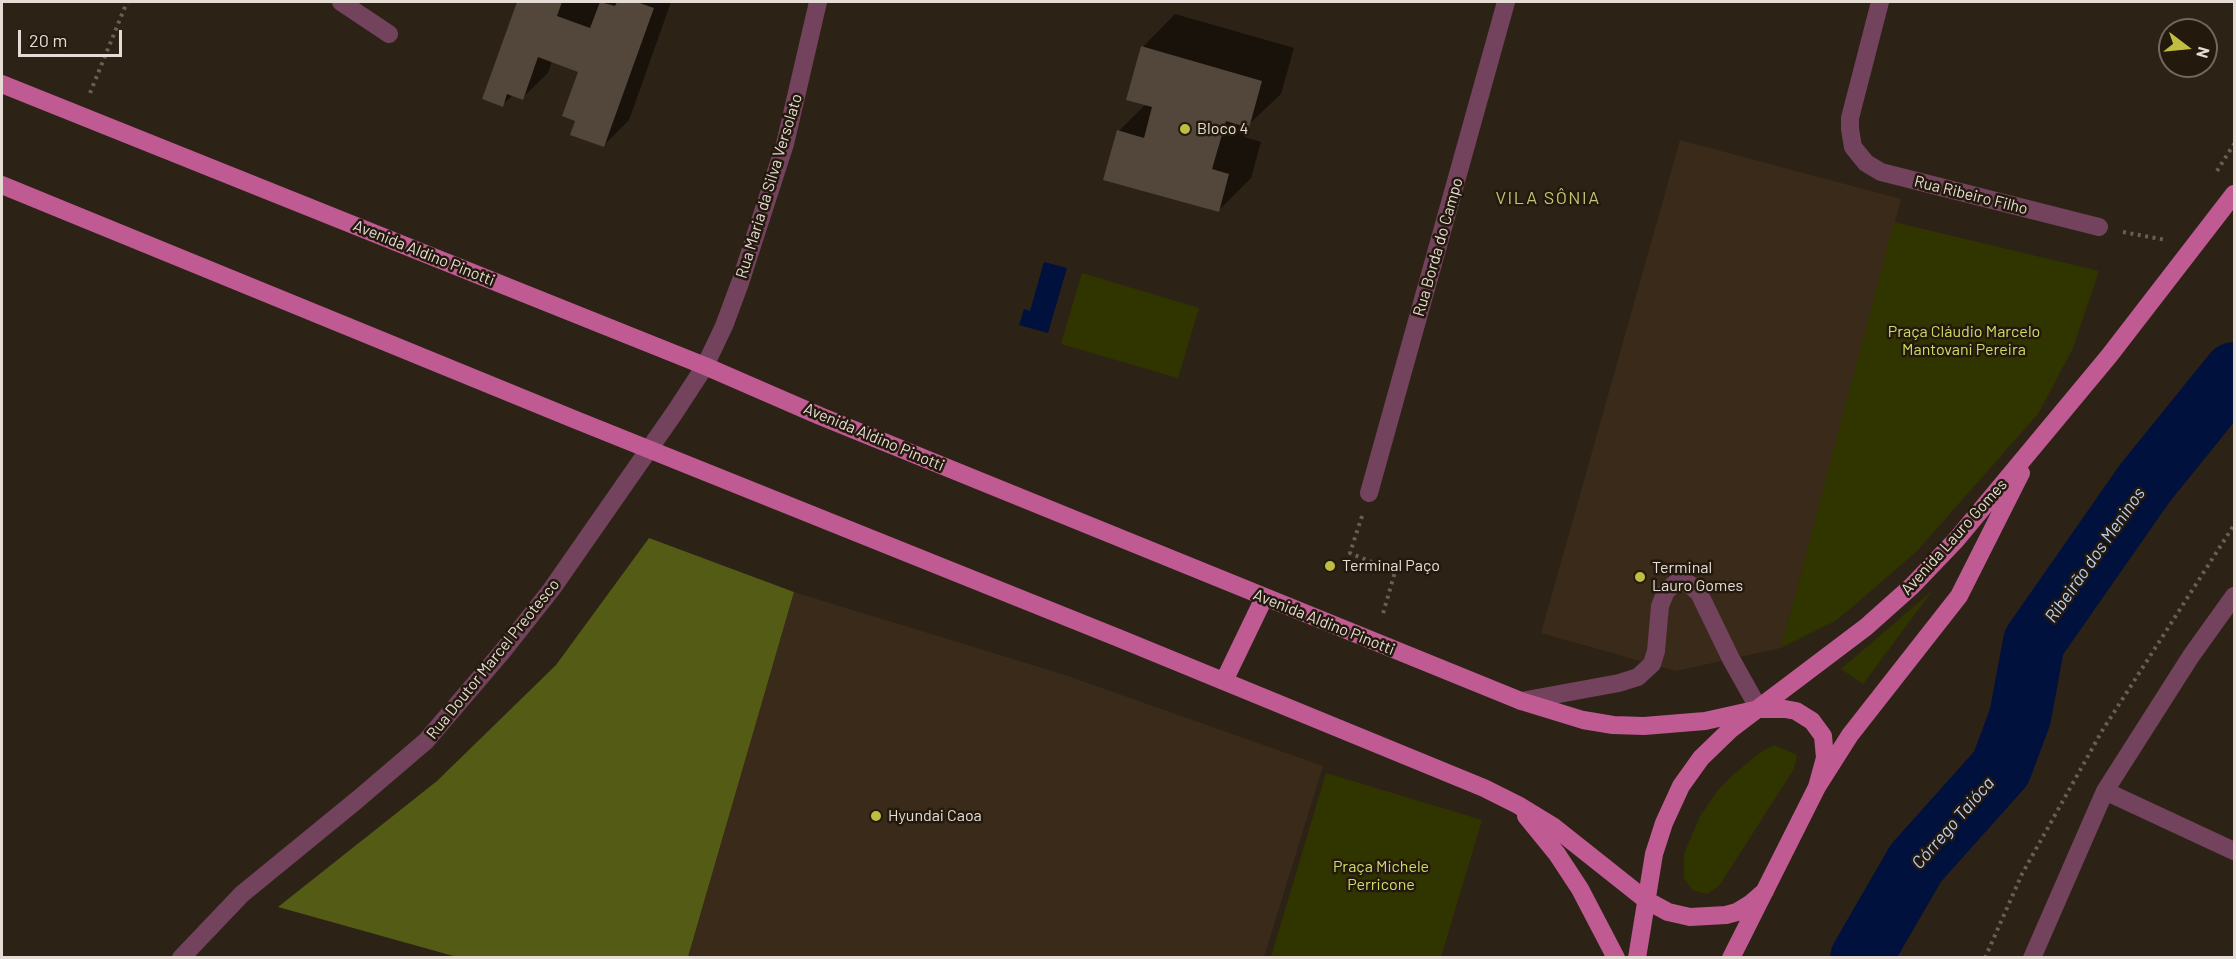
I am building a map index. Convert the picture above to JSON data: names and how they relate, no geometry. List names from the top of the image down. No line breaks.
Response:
{"streets":{"main road":["Avenida Aldino Pinotti","Avenida Lauro Gomes"],"street":["Rua Maria da Silva Versolato","Rua Ribeiro Filho","Rua Borda do Campo","Rua Doutor Marcel Preotesco"]},"crossings":[["Rua Maria da Silva Versolato","Avenida Aldino Pinotti"],["Rua Maria da Silva Versolato","Rua Doutor Marcel Preotesco"],["Avenida Aldino Pinotti","Avenida Lauro Gomes"],["Avenida Aldino Pinotti","Rua Doutor Marcel Preotesco"]],"districts":["VILA SÔNIA"],"water":["Ribeirão dos Meninos","Córrego Taióca"],"parks":["Praça Cláudio Marcelo Mantovani Pereira","Praça Michele Perricone"],"places":["Bloco 4","Terminal Paço","Terminal Lauro Gomes","Hyundai Caoa"],"scale_bar":"20 m","north":"right"}
